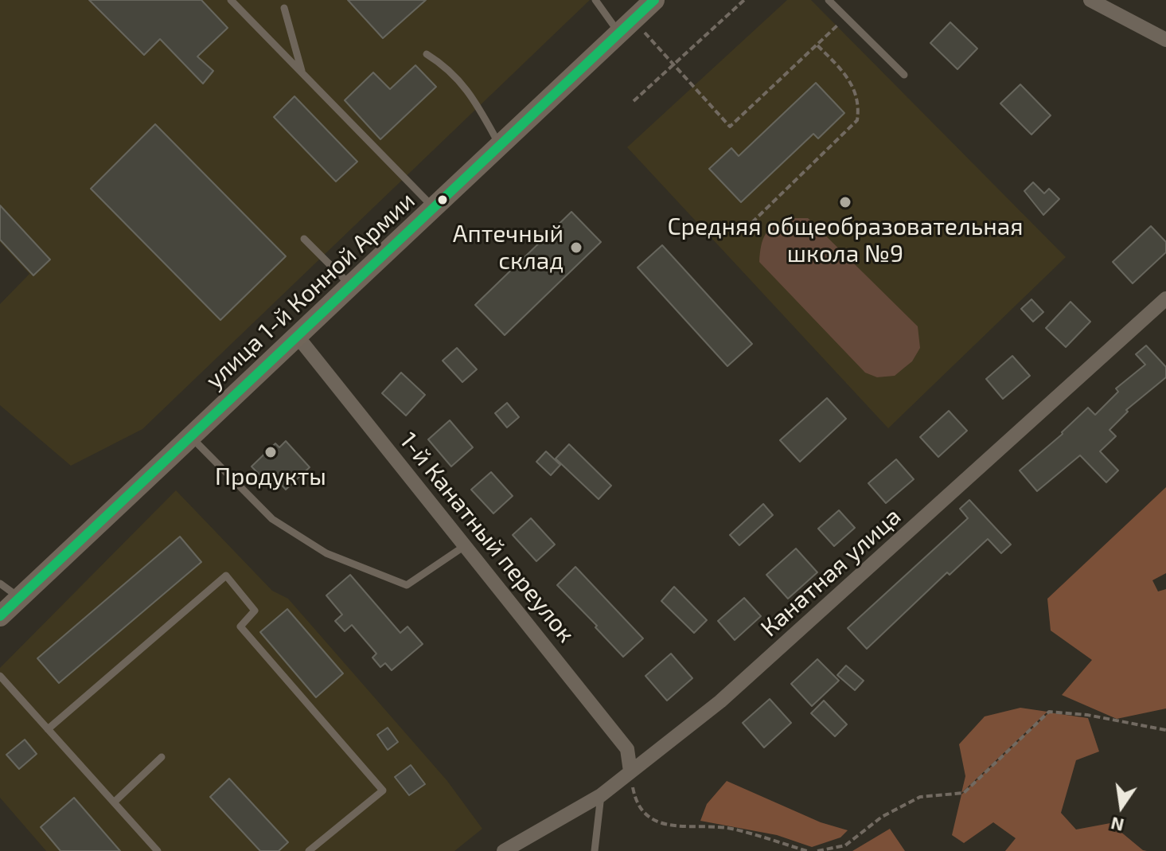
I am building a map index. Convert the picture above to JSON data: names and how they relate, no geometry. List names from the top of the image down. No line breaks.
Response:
{"streets":{"main road":["улица 1-й Конной Армии"],"street":["1-й Канатный переулок","Канатная улица"]},"crossings":[["улица 1-й Конной Армии","1-й Канатный переулок"],["1-й Канатный переулок","Канатная улица"]],"places":["Средняя общеобразовательная школа №9","Аптечный склад","Продукты"],"north":"bottom"}
